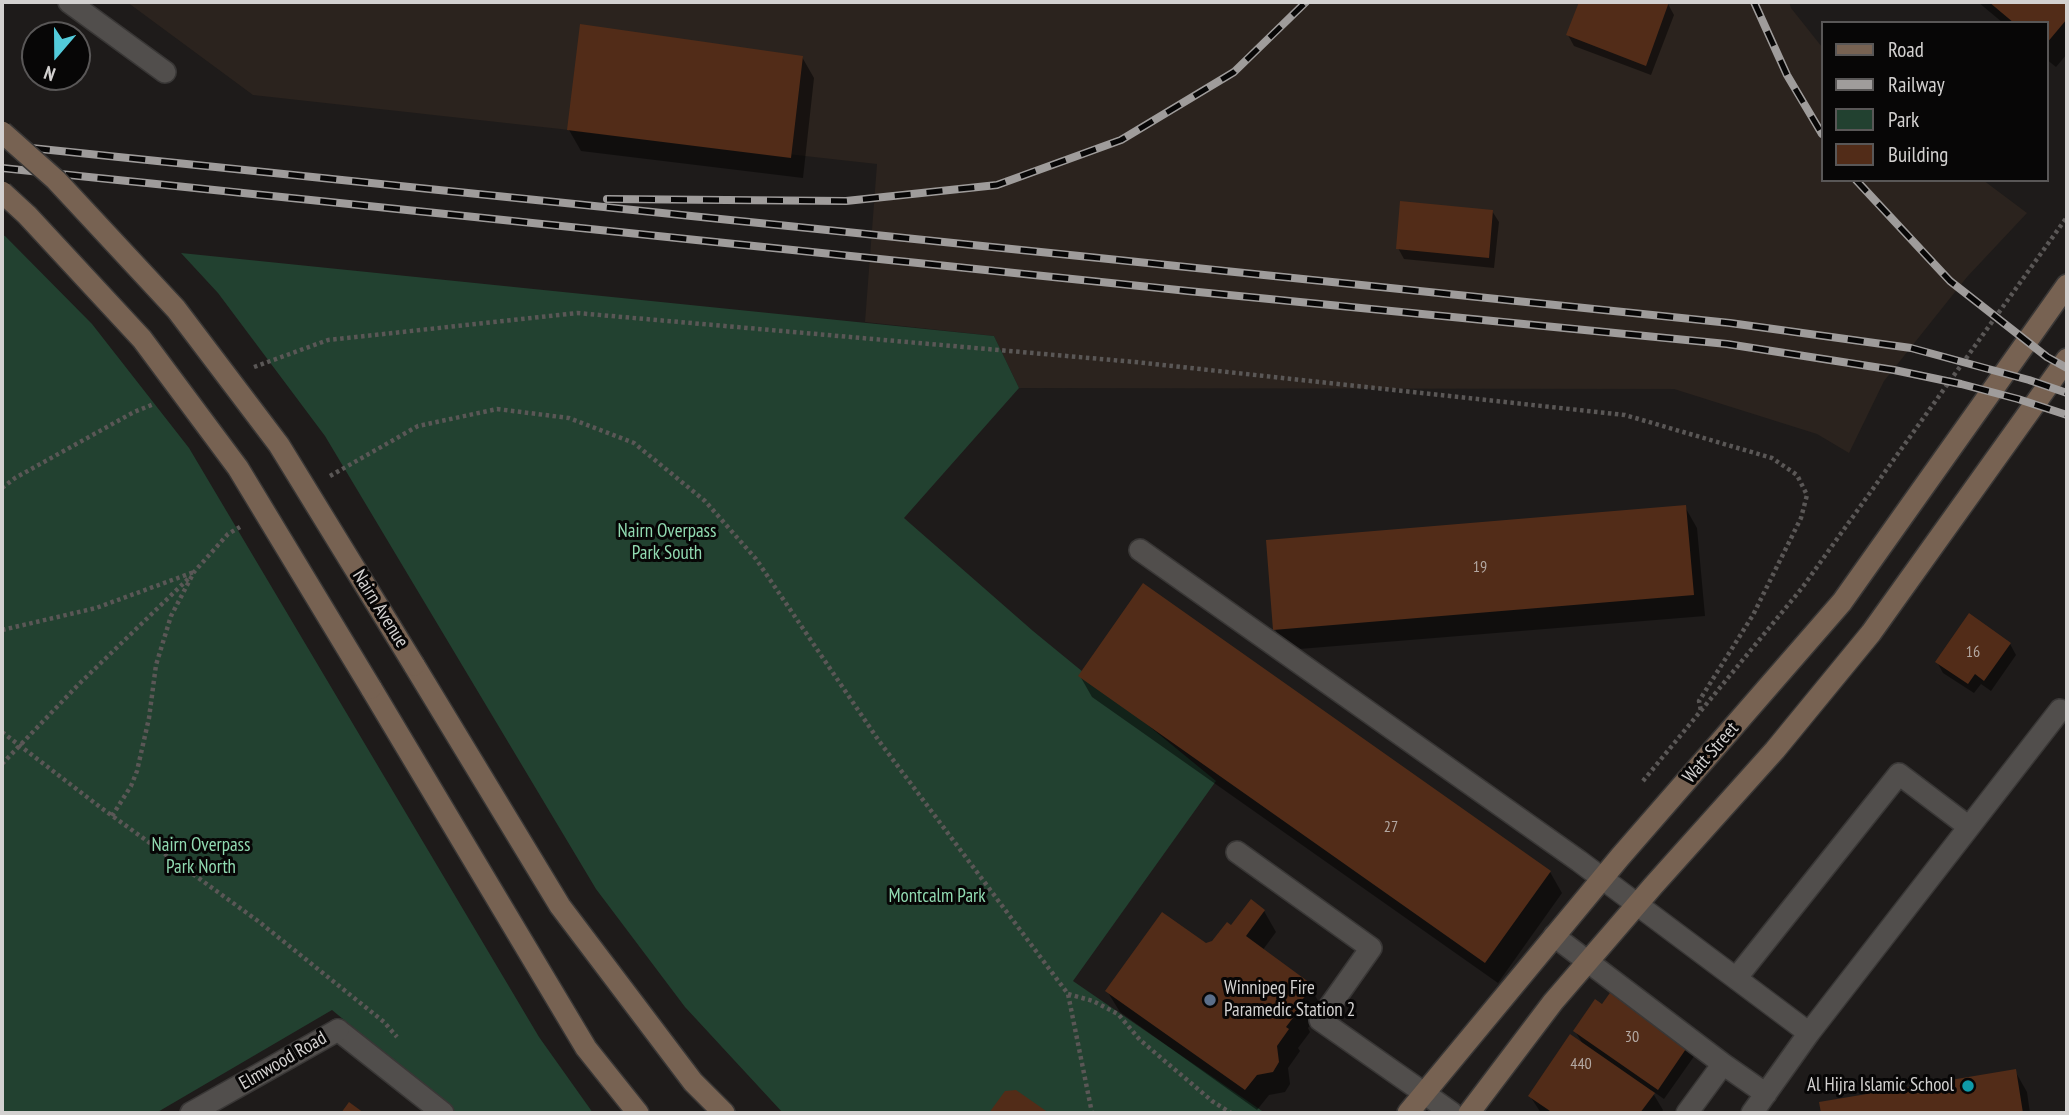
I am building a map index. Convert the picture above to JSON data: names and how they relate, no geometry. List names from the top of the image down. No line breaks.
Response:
{"streets":{"main road":["Nairn Avenue","Watt Street"],"street":["Elmwood Road"]},"parks":["Nairn Overpass Park South","Nairn Overpass Park North","Montcalm Park"],"places":["Winnipeg Fire Paramedic Station 2","Al Hijra Islamic School"],"house_numbers":["19","16","27","30","440"],"legend":["Road","Railway","Park","Building"],"north":"bottom"}
